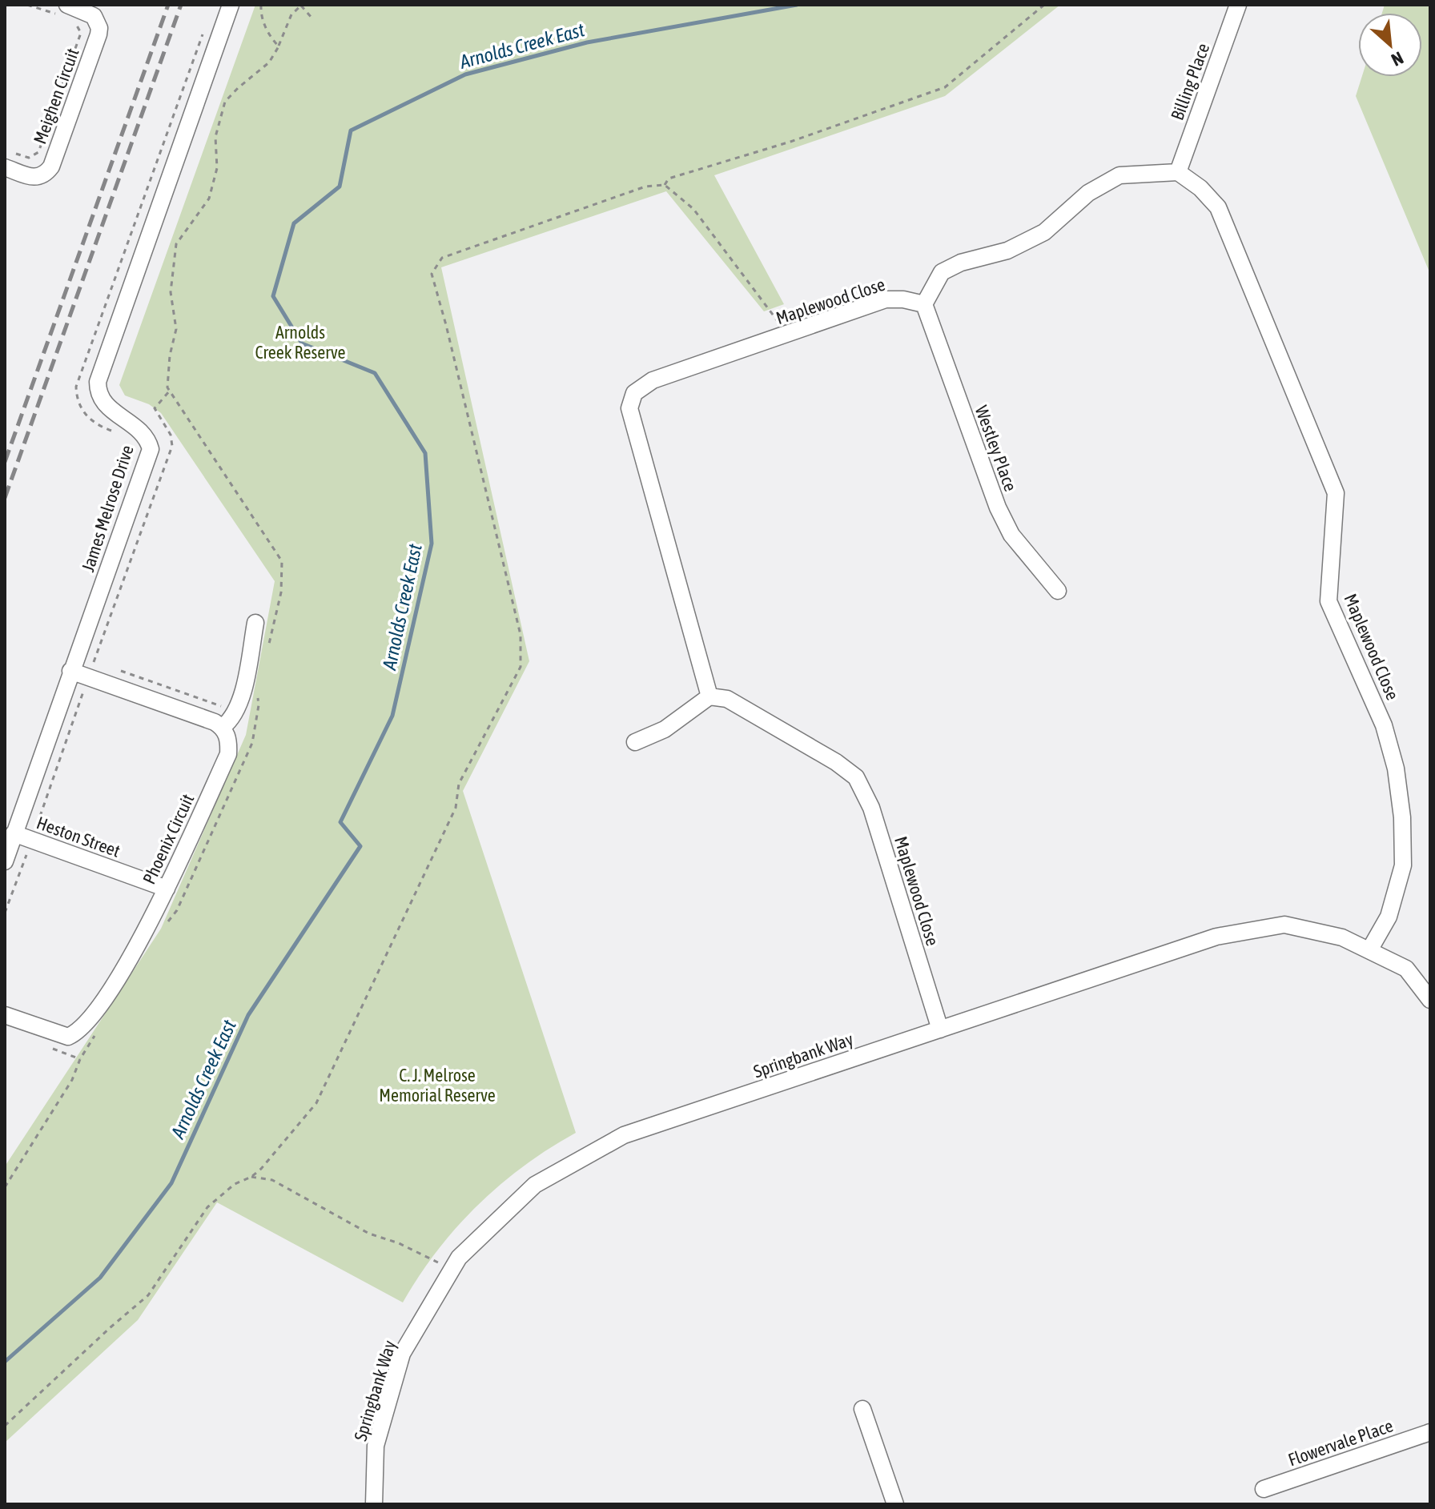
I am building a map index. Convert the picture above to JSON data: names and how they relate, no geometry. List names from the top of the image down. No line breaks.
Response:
{"streets":{"street":["Billing Place","Meighen Circuit","Maplewood Close","Westley Place","James Melrose Drive","Heston Street","Phoenix Circuit","Springbank Way","Flowervale Place"]},"crossings":[["Billing Place","Maplewood Close"],["Maplewood Close","Westley Place"],["Maplewood Close","Springbank Way"],["James Melrose Drive","Heston Street"],["Heston Street","Phoenix Circuit"]],"water":["Arnolds Creek East"],"parks":["Arnolds Creek Reserve","C. J. Melrose Memorial Reserve"],"north":"bottom right"}
